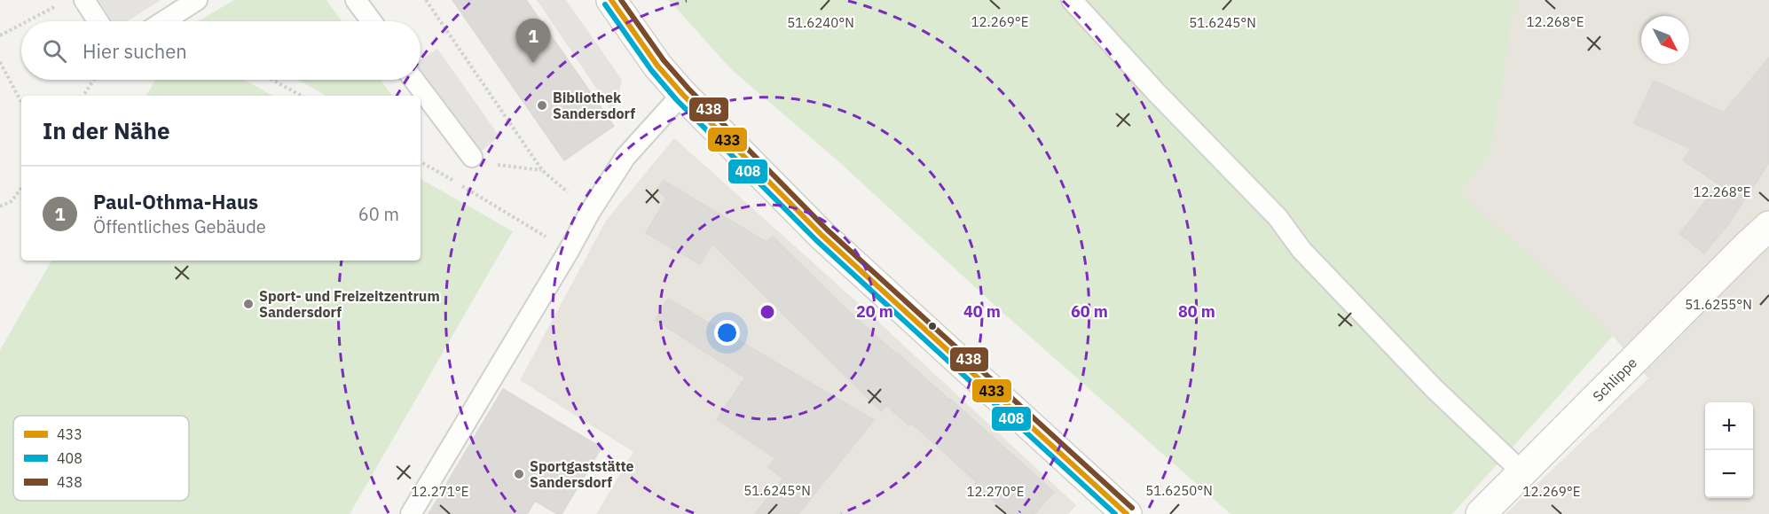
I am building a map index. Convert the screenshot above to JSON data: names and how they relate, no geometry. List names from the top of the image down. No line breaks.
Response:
{"streets":{"street":["Schlippe"]},"places":["Bibliothek Sandersdorf","Sport- und Freizeitzentrum Sandersdorf","Sportgaststätte Sandersdorf"],"lines":["transit line 433","transit line 438","transit line 408"],"legend":["433","408","438"],"north":"bottom right","page":{"pins":"1","search":"Hier suchen","heading":"In der Nähe","list":[{"mark":"1","name":"Paul-Othma-Haus","note":"Öffentliches Gebäude","value":"60 m"}],"map_buttons":["+","−"]},"coordinates":["12.268°E","12.269°E","51.6240°N","51.6245°N","51.6255°N","51.6250°N","12.271°E","12.270°E"],"rings":["20 m","40 m","60 m","80 m"]}
